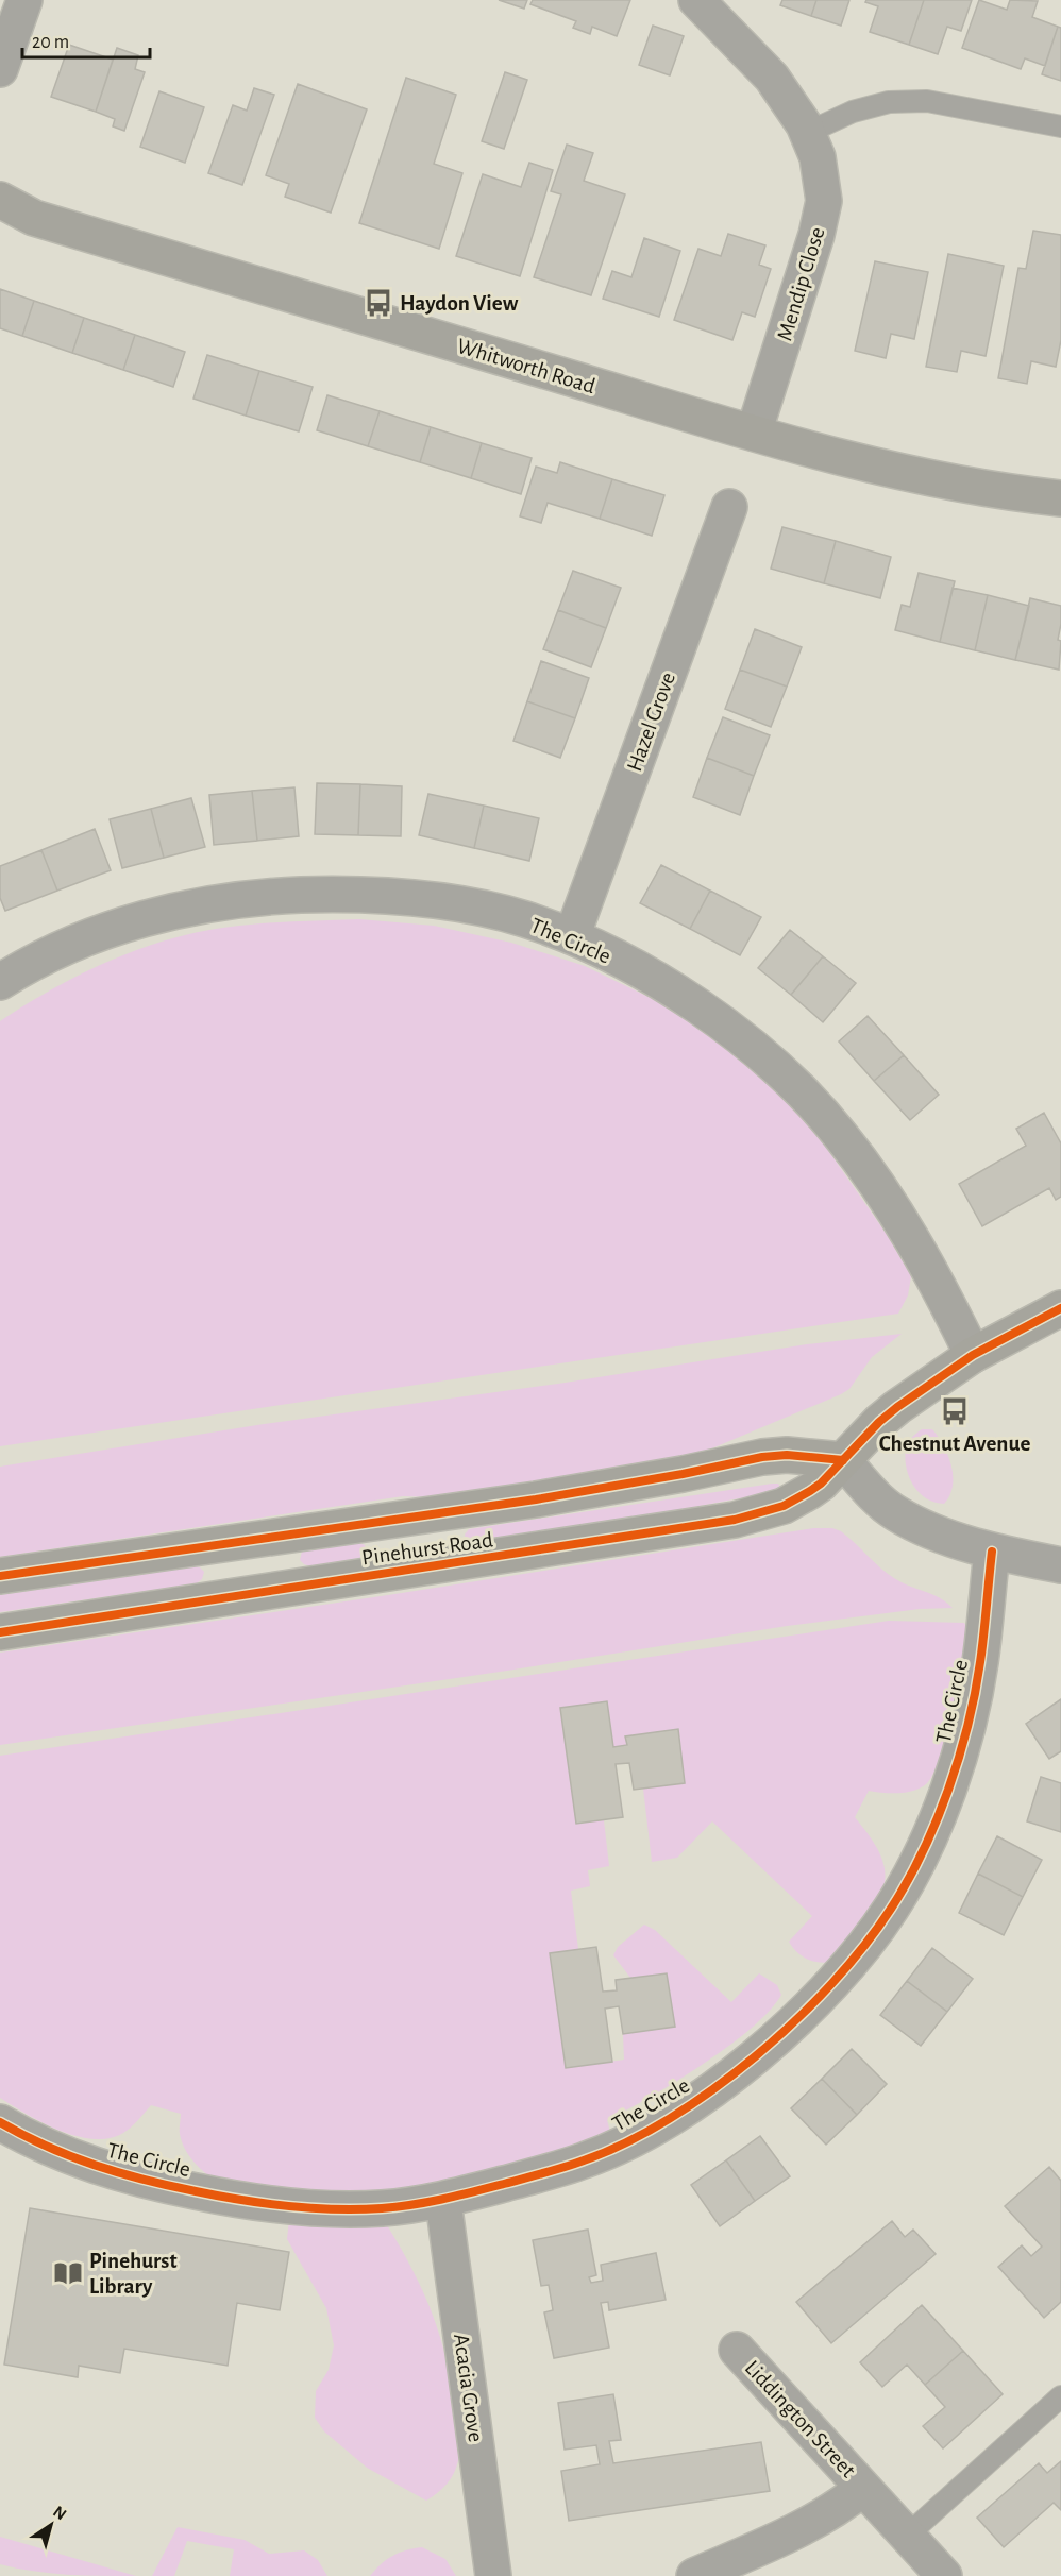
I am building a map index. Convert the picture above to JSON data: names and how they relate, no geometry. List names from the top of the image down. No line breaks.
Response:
{"streets":{"street":["Mendip Close","Whitworth Road","Hazel Grove","The Circle","Pinehurst Road","Acacia Grove","Liddington Street"]},"crossings":[["Mendip Close","Whitworth Road"],["Hazel Grove","The Circle"],["The Circle","Pinehurst Road"],["The Circle","Acacia Grove"]],"places":{"bus stop":["Haydon View","Chestnut Avenue"],"library":["Pinehurst Library"]},"scale_bar":"20 m","north":"top right"}
